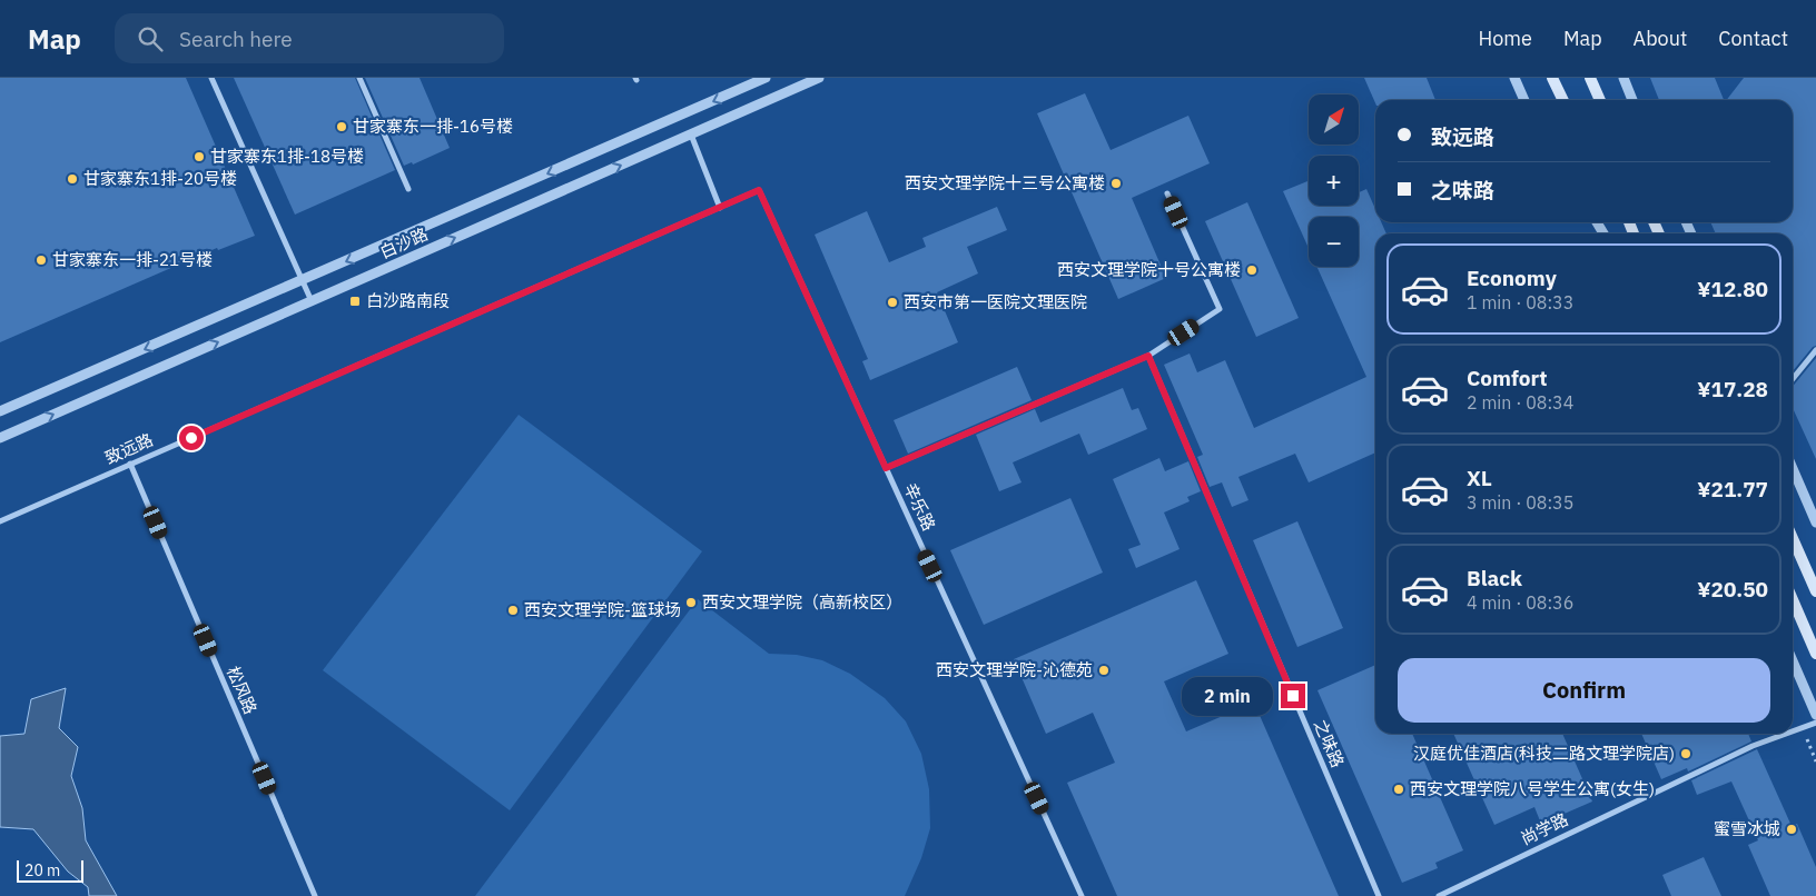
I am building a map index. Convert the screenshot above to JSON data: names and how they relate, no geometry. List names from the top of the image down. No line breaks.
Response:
{"streets":{"street":["白沙路","致远路","辛乐路","松风路","之味路","尚学路"]},"crossings":[["致远路","辛乐路"],["致远路","松风路"]],"places":{"other":["甘家寨东一排-16号楼","甘家寨东1排-18号楼","甘家寨东1排-20号楼","西安文理学院十三号公寓楼","甘家寨东一排-21号楼","西安文理学院十号公寓楼","西安市第一医院文理医院","西安文理学院（高新校区）","西安文理学院-篮球场","西安文理学院-沁德苑","汉庭优佳酒店(科技二路文理学院店)","西安文理学院八号学生公寓(女生)","蜜雪冰城"],"transit":["白沙路南段"]},"scale_bar":"20 m","north":"top right","page":{"header":"Map","search":"Search here","nav":["Home","Map","About","Contact"],"map_buttons":["+","−"],"banner":["致远路","之味路"],"list":[{"name":"Economy","note":"1 min · 08:33","value":"¥12.80"},{"name":"Comfort","note":"2 min · 08:34","value":"¥17.28"},{"name":"XL","note":"3 min · 08:35","value":"¥21.77"},{"name":"Black","note":"4 min · 08:36","value":"¥20.50"}],"buttons":"Confirm","bubble":"2 min","scale":"20 m"}}
